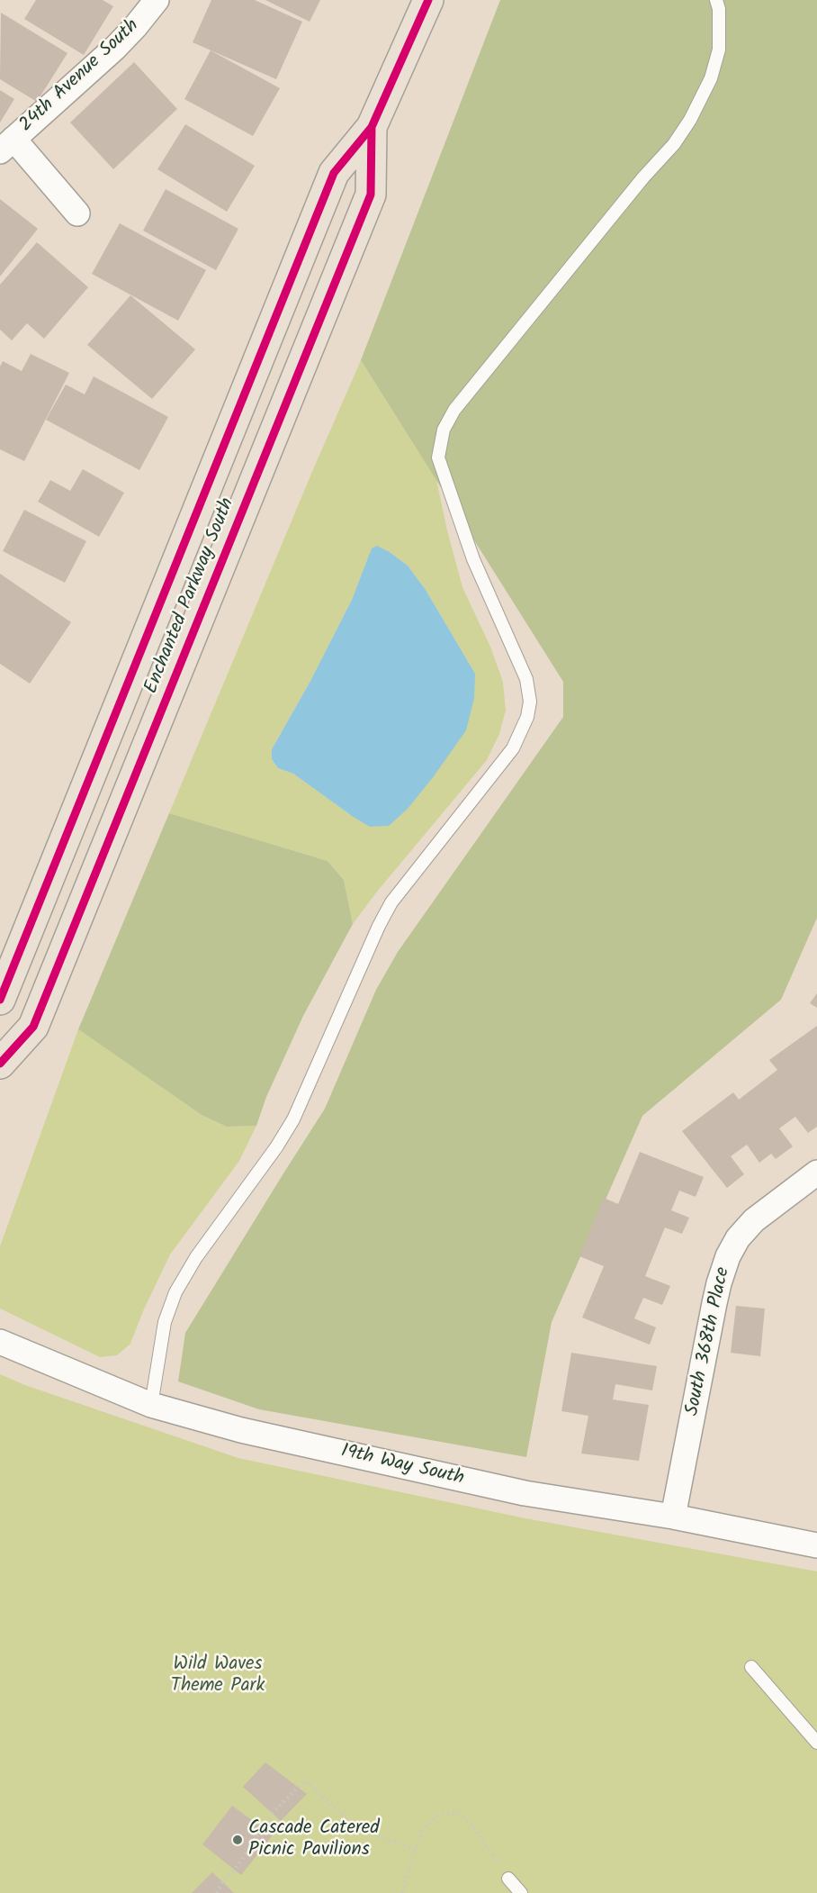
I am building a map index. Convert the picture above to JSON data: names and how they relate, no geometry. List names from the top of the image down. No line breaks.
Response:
{"streets":{"main road":["Enchanted Parkway South"],"street":["24th Avenue South","South 368th Place","19th Way South"]},"crossings":[["South 368th Place","19th Way South"]],"parks":["Wild Waves Theme Park"],"places":["Cascade Catered Picnic Pavilions"]}
